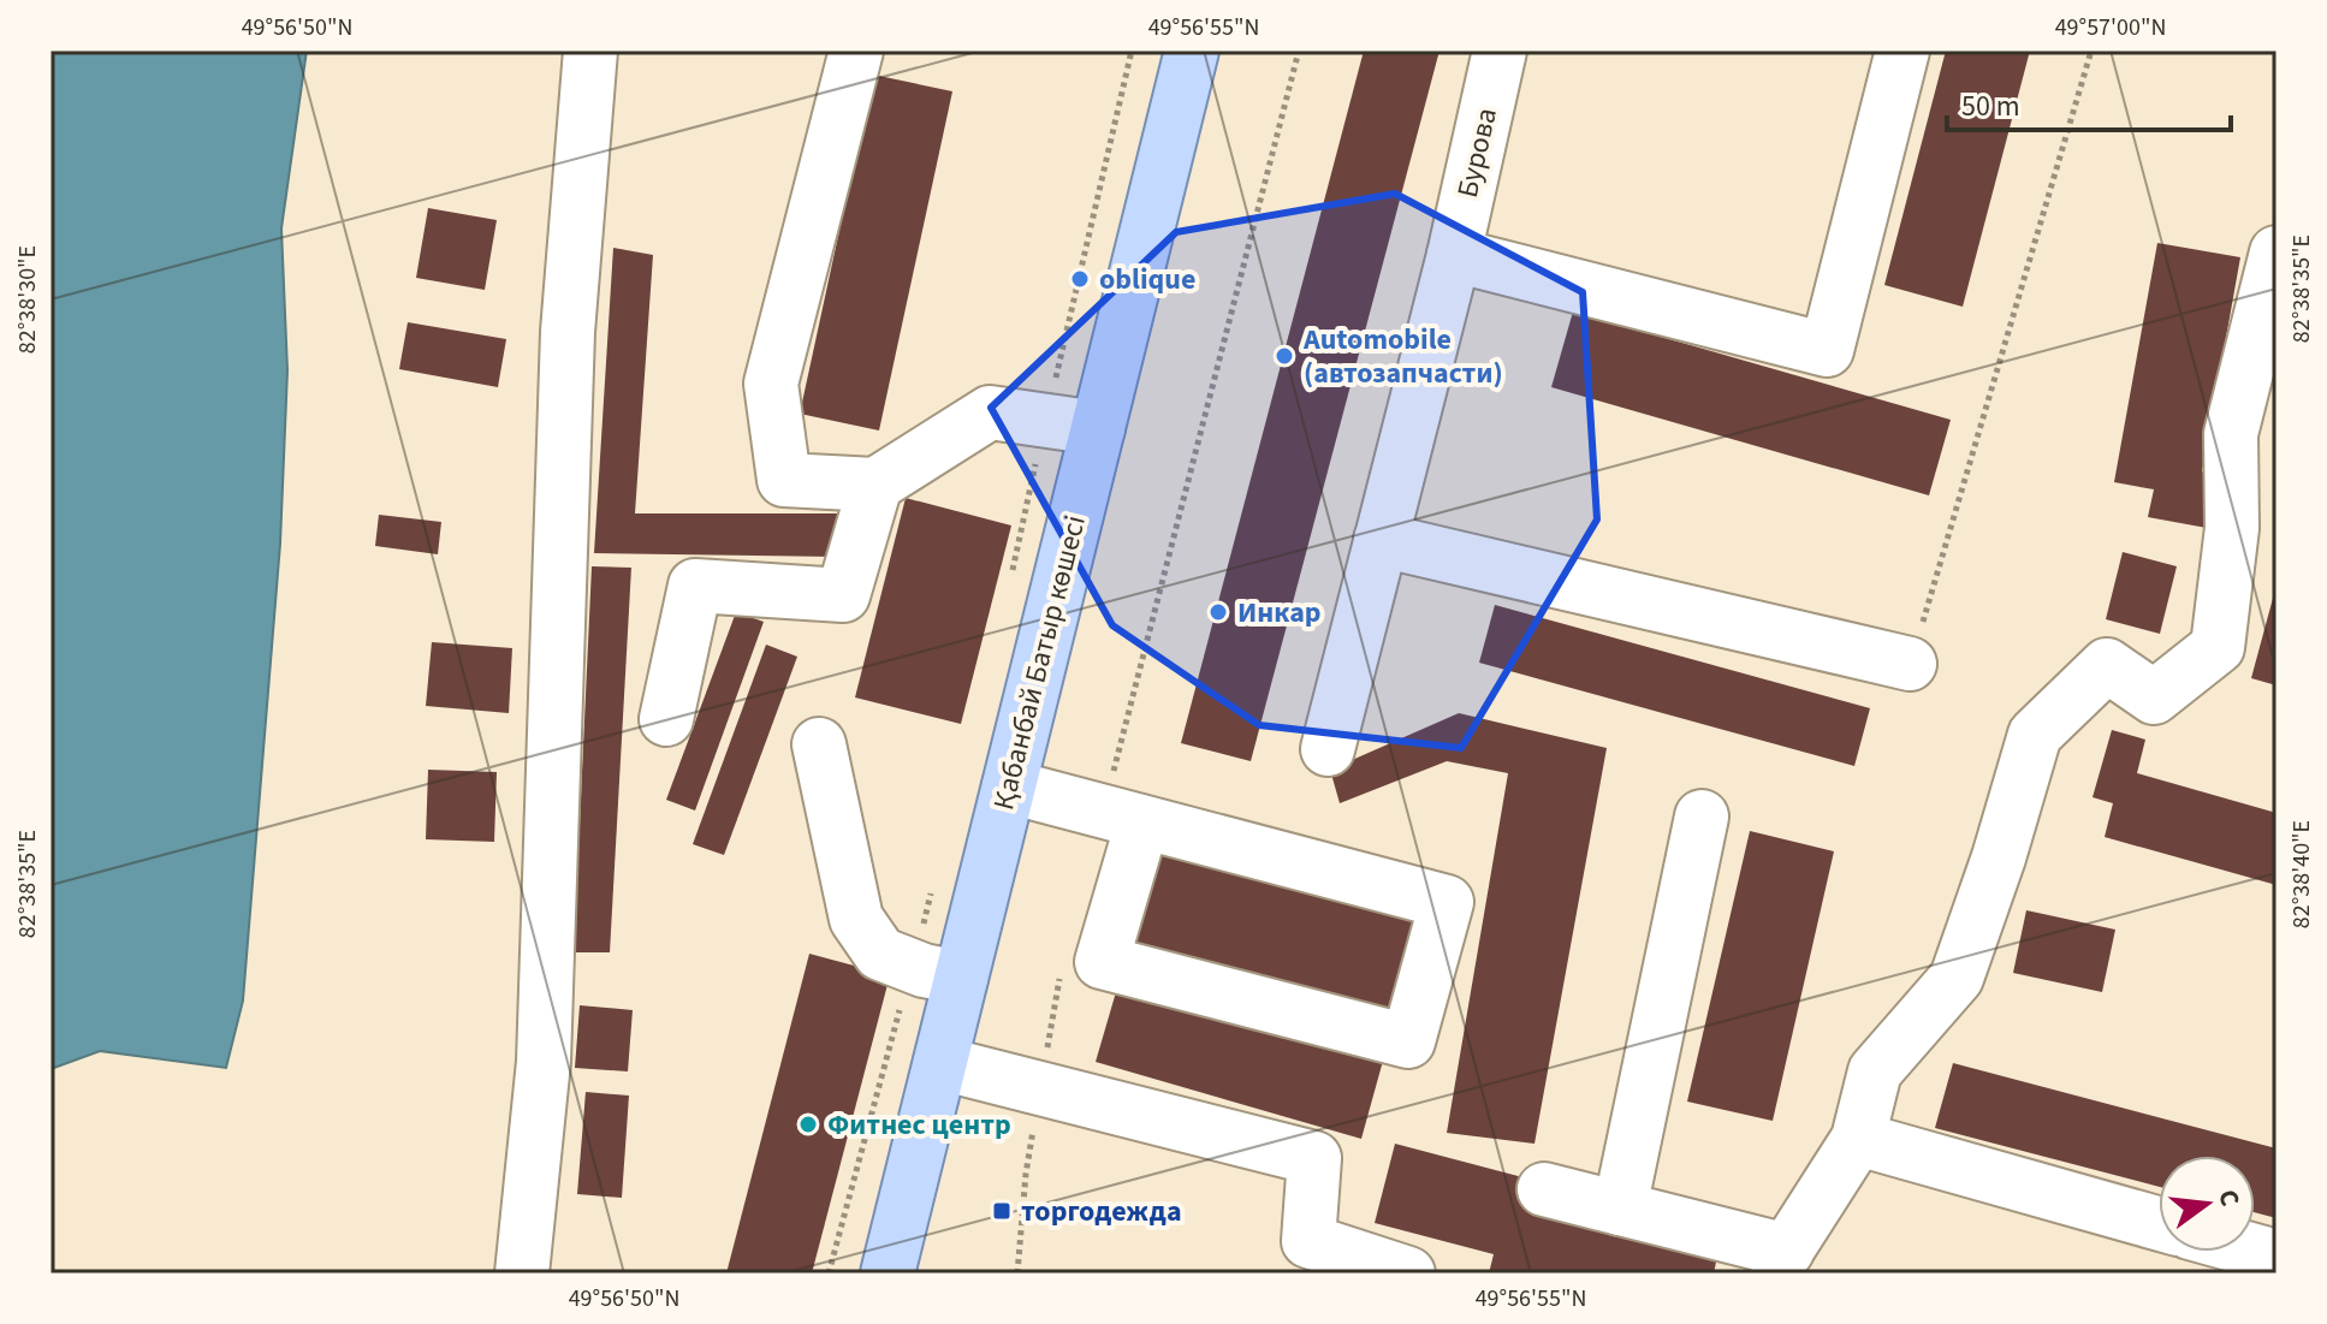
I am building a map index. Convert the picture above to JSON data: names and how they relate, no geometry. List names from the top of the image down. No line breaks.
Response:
{"streets":{"main road":["Қабанбай Батыр көшесі"],"street":["Бурова"]},"places":{"other":["oblique","Automobile (автозапчасти)","Инкар","Фитнес центр"],"transit":["торгодежда"]},"scale_bar":"50 m","north":"right","coordinates":["49°56'50\"N","49°56'55\"N","49°57'00\"N","82°38'35\"E","82°38'30\"E","82°38'40\"E"]}
